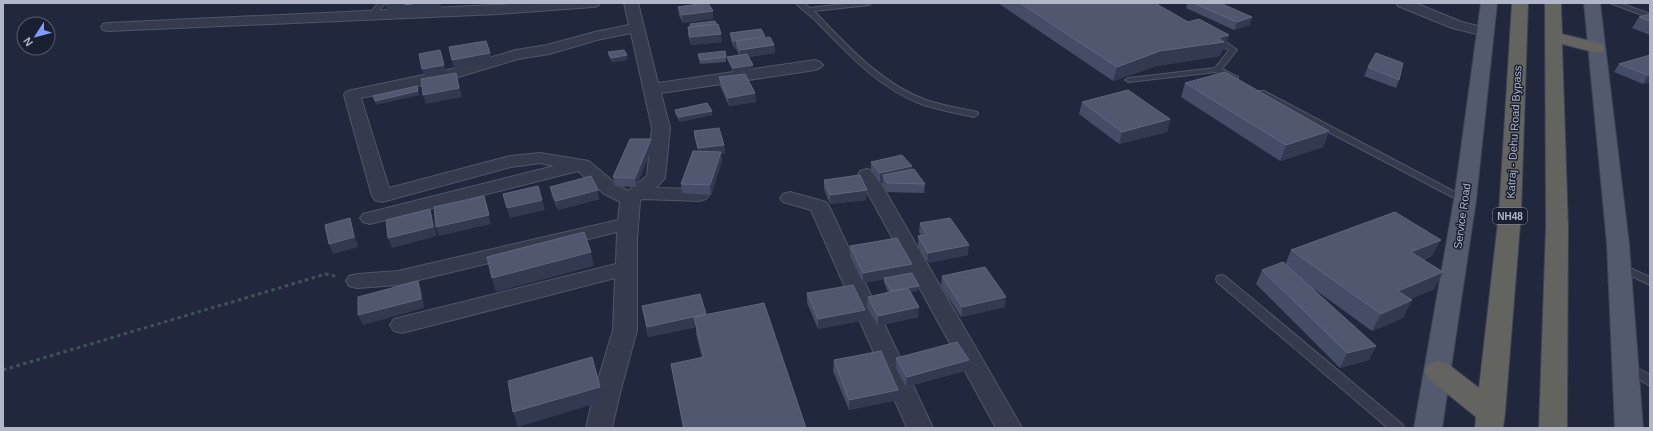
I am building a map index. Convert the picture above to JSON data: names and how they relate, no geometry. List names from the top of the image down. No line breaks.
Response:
{"streets":{"highway":["Katraj - Dehu Road Bypass","NH48"],"main road":["Service Road"]},"north":"bottom left"}
